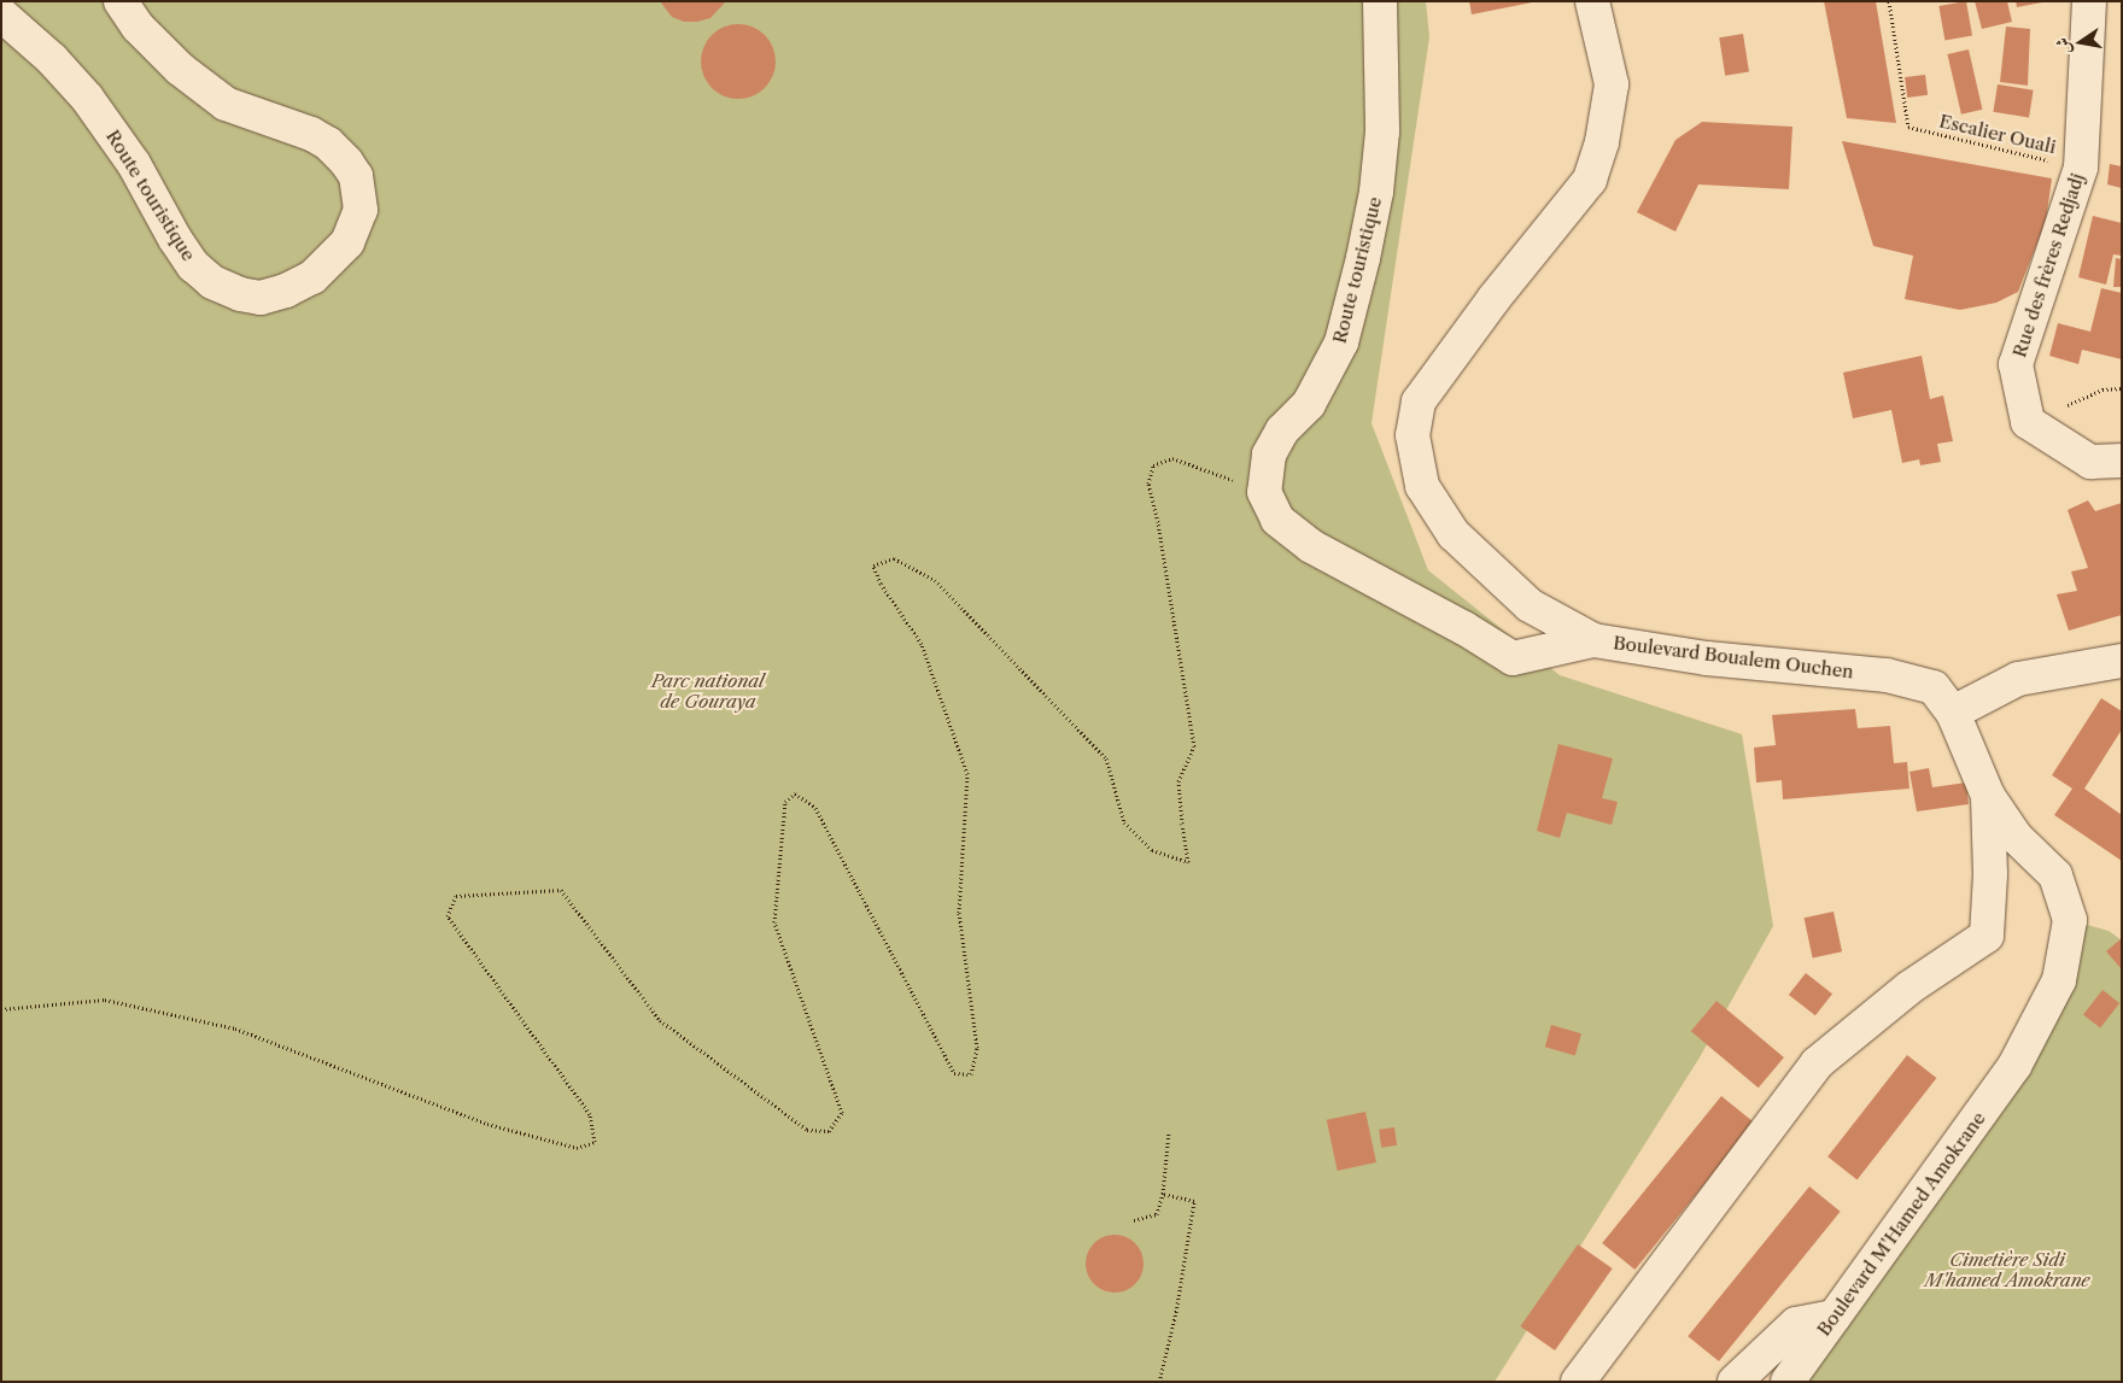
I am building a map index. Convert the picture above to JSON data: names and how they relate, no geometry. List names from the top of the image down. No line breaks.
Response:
{"streets":{"street":["Route touristique","Rue des frères Redjadj","Boulevard Boualem Ouchen","Boulevard M'Hamed Amokrane"],"path":["Escalier Ouali"]},"crossings":[["Escalier Ouali","Rue des frères Redjadj"],["Boulevard Boualem Ouchen","Boulevard M'Hamed Amokrane"]],"parks":["Parc national de Gouraya","Cimetière Sidi M'hamed Amokrane"],"north":"left"}
